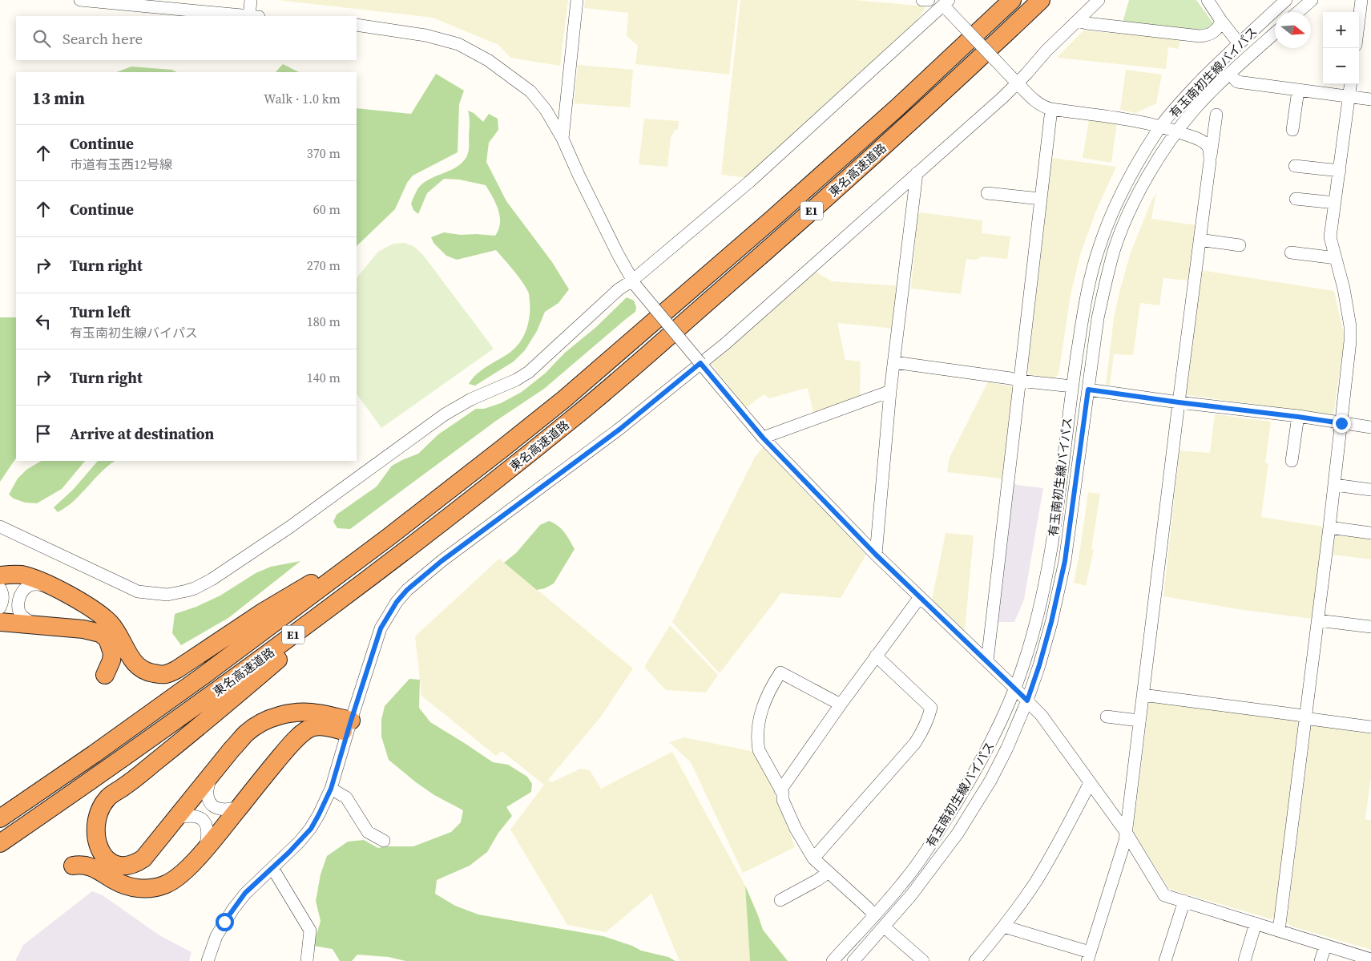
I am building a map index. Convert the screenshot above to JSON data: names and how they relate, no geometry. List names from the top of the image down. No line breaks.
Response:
{"streets":{"highway":["東名高速道路","E1"],"street":["有玉南初生線バイパス"]},"north":"right","page":{"map_buttons":["+","−"],"search":"Search here","heading":["13 min","Walk · 1.0 km"],"list":[["Continue","市道有玉西12号線","370 m"],["Continue","60 m"],["Turn right","270 m"],["Turn left","有玉南初生線バイパス","180 m"],["Turn right","140 m"],"Arrive at destination"]}}
